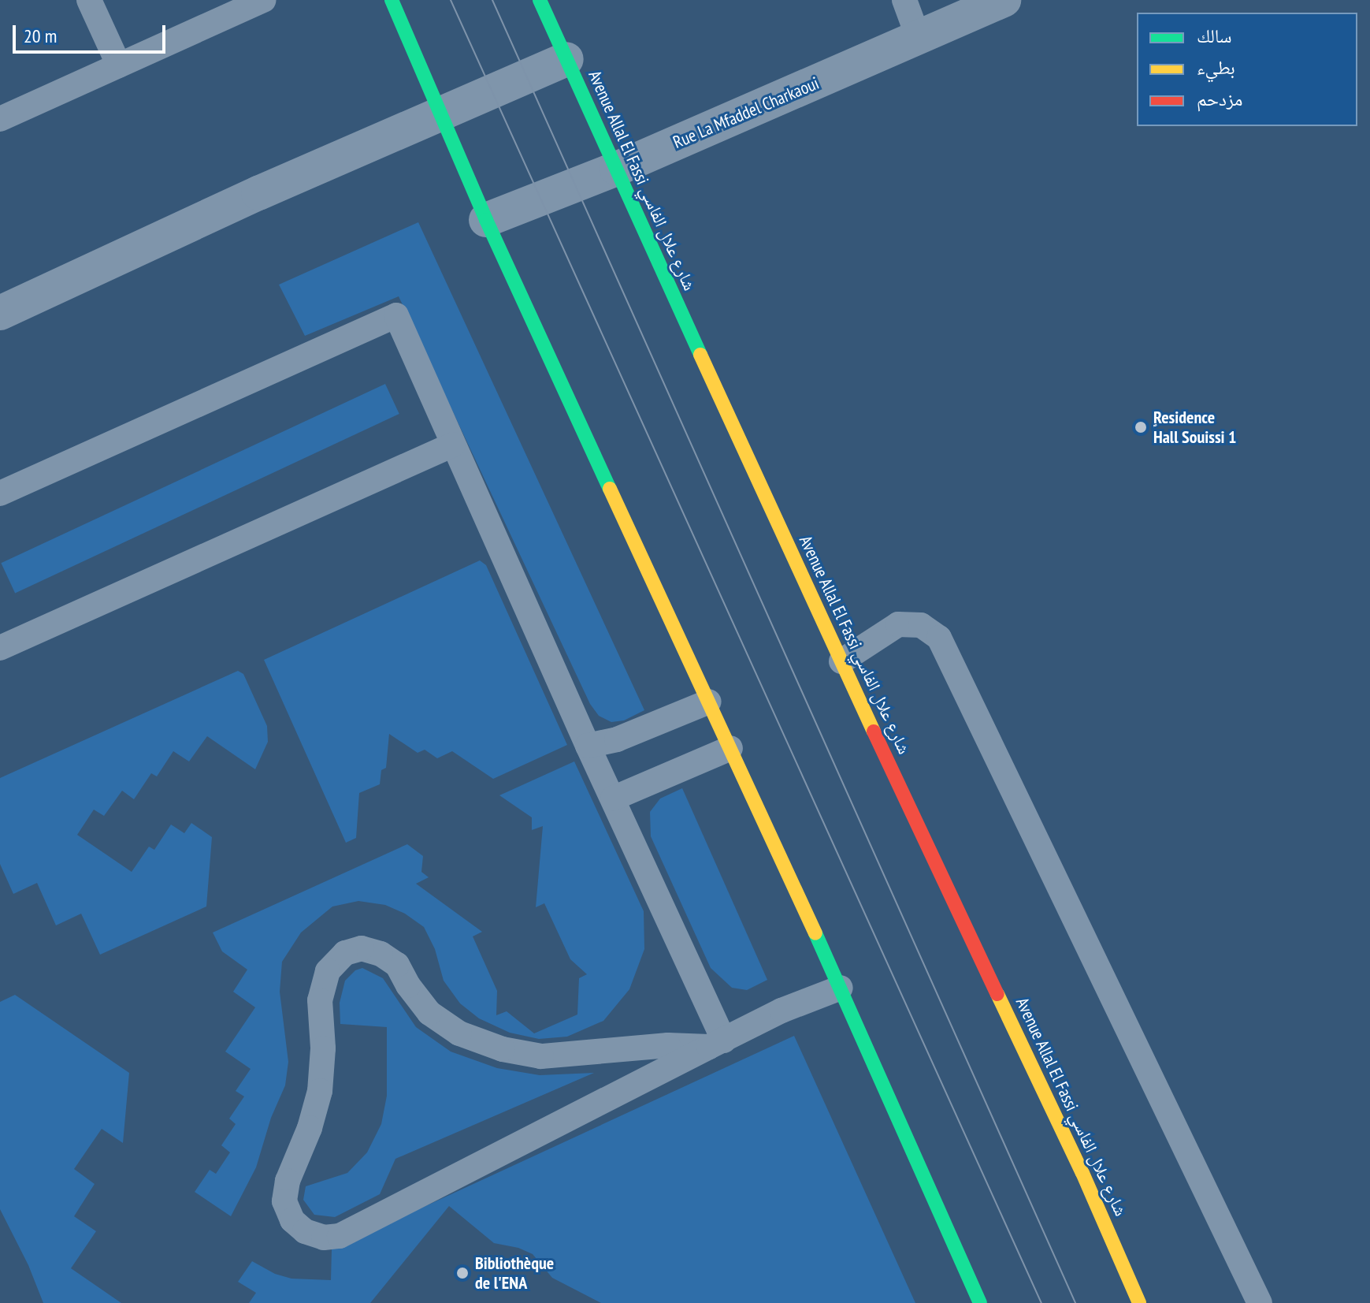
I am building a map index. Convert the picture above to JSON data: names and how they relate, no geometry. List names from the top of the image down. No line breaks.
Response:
{"streets":{"street":["Rue La Mfaddel Charkaoui","Avenue Allal El Fassi شارع علال الفاسي"]},"crossings":[["Rue La Mfaddel Charkaoui","Avenue Allal El Fassi شارع علال الفاسي"]],"places":["ٍResidence Hall Souissi 1","Bibliothèque de l'ENA"],"legend":["سالك","بطيء","مزدحم"],"scale_bar":"20 m"}
